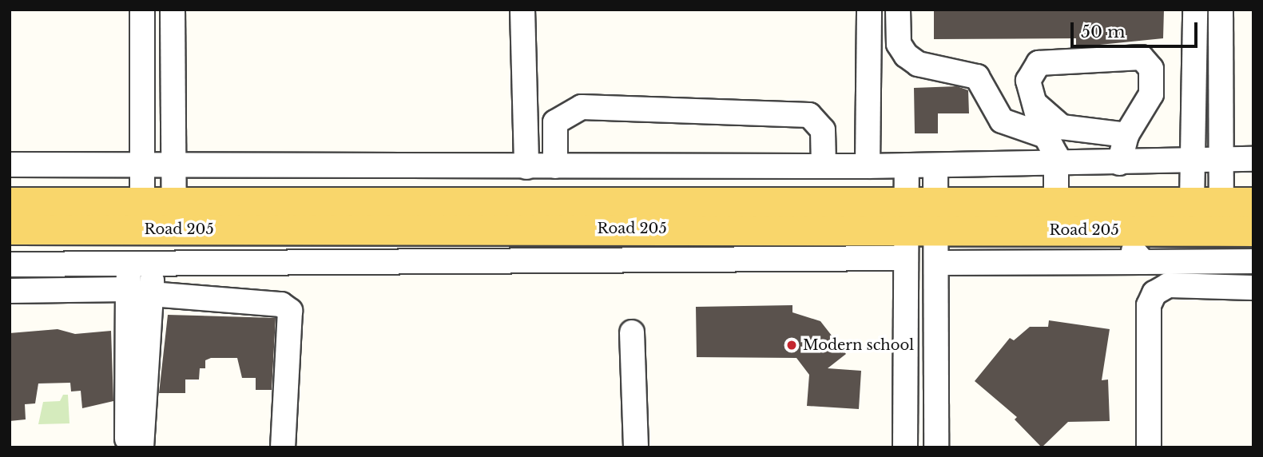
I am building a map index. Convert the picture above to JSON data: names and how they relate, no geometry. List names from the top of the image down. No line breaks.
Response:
{"streets":{"main road":["Road 205"]},"places":["Modern school"],"scale_bar":"50 m"}
